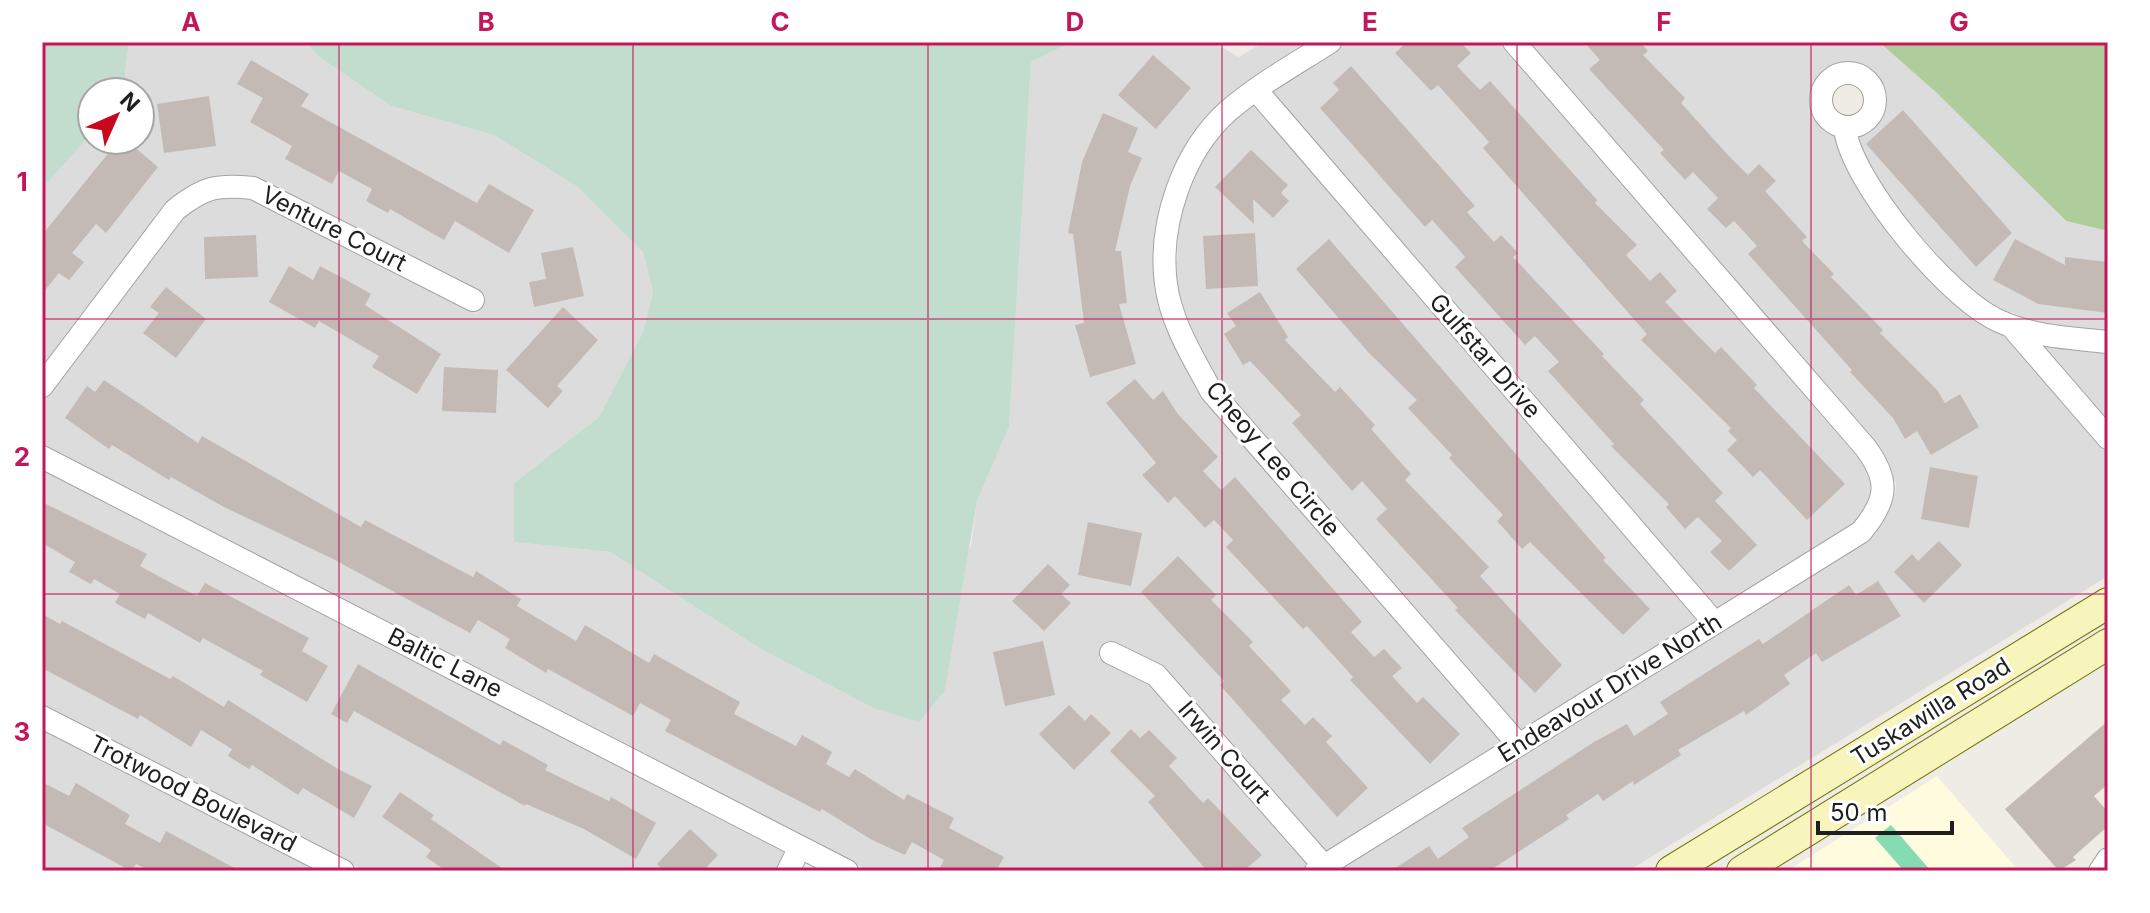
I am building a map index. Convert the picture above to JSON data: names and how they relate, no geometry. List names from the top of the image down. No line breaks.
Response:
{"streets":{"main road":["Tuskawilla Road"],"street":["Venture Court","Gulfstar Drive","Cheoy Lee Circle","Baltic Lane","Endeavour Drive North","Irwin Court","Trotwood Boulevard"]},"crossings":[["Gulfstar Drive","Cheoy Lee Circle"],["Gulfstar Drive","Endeavour Drive North"],["Cheoy Lee Circle","Endeavour Drive North"],["Endeavour Drive North","Irwin Court"]],"scale_bar":"50 m","north":"top right","grid":{"columns":["A","B","C","D","E","F","G"],"rows":["1","2","3"]}}
